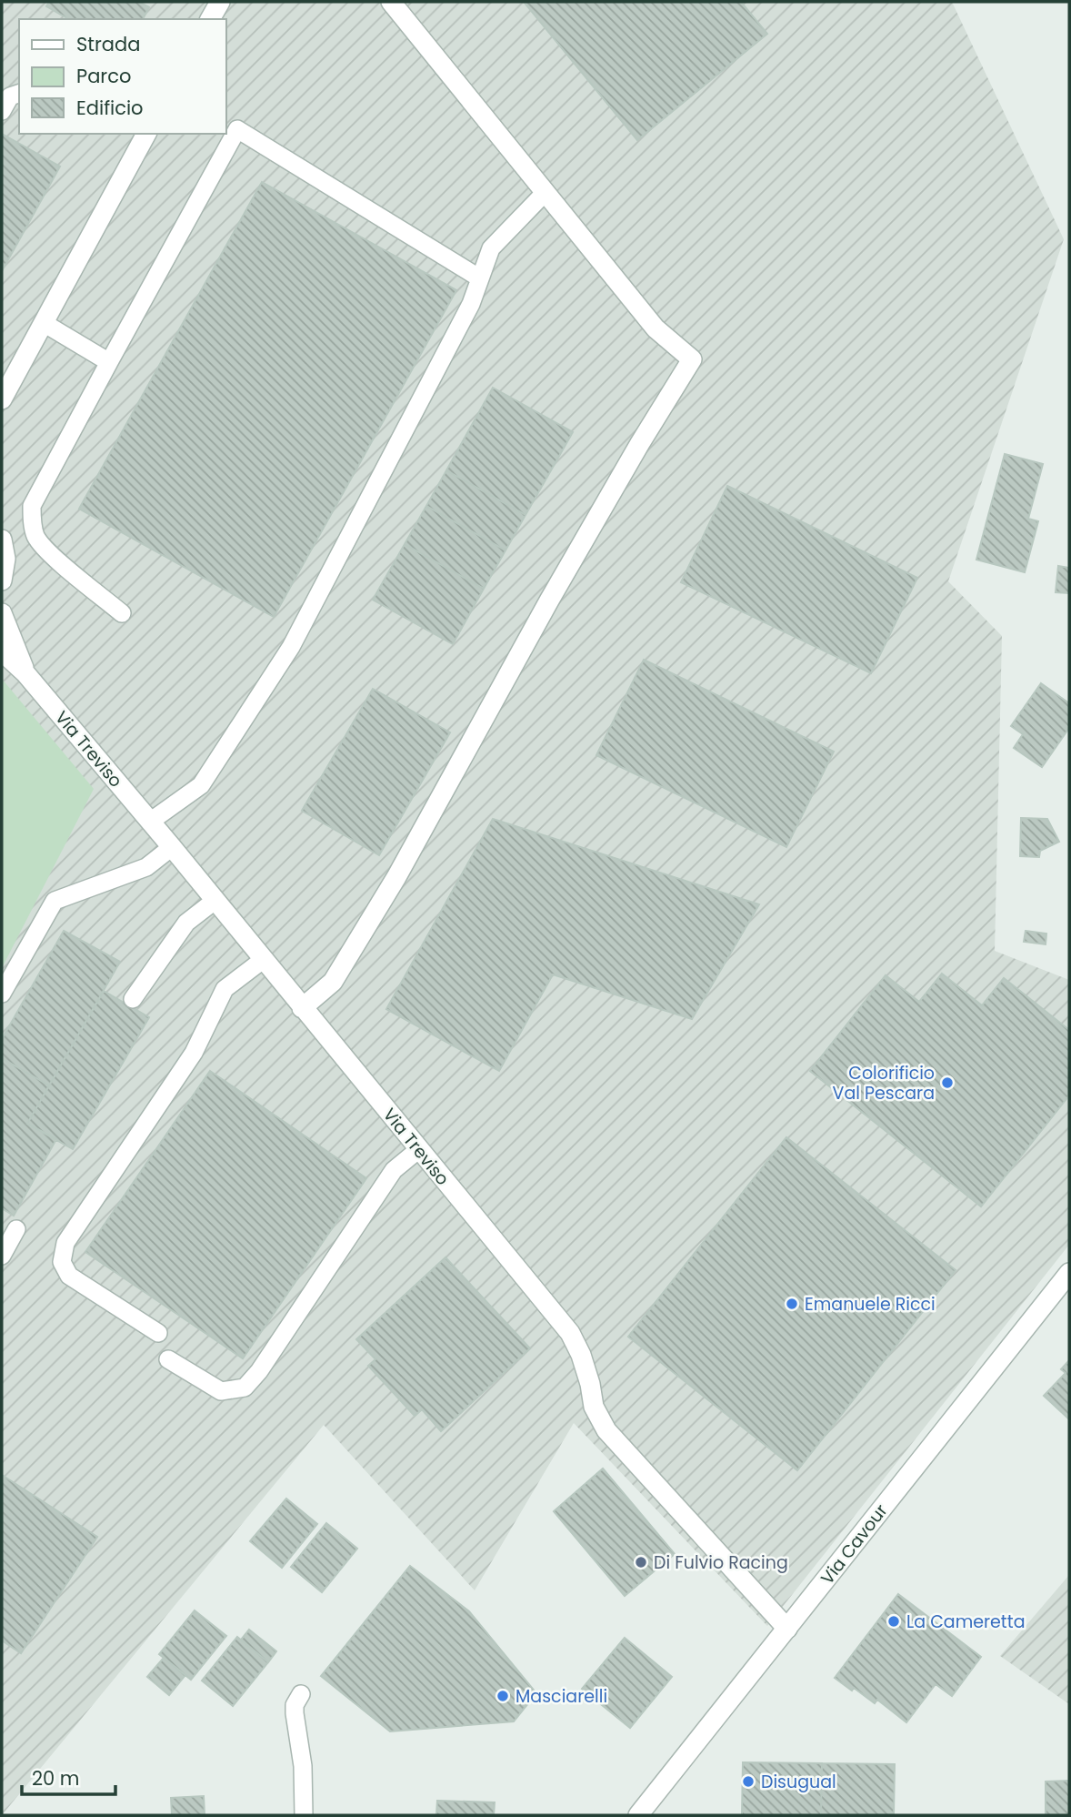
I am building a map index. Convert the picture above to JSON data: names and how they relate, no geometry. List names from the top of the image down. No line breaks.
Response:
{"streets":{"street":["Via Treviso","Via Cavour"]},"crossings":[["Via Treviso","Via Cavour"]],"places":["Colorificio Val Pescara","Emanuele Ricci","Di Fulvio Racing","La Cameretta","Masciarelli","Disugual"],"legend":["Strada","Parco","Edificio"],"scale_bar":"20 m"}
